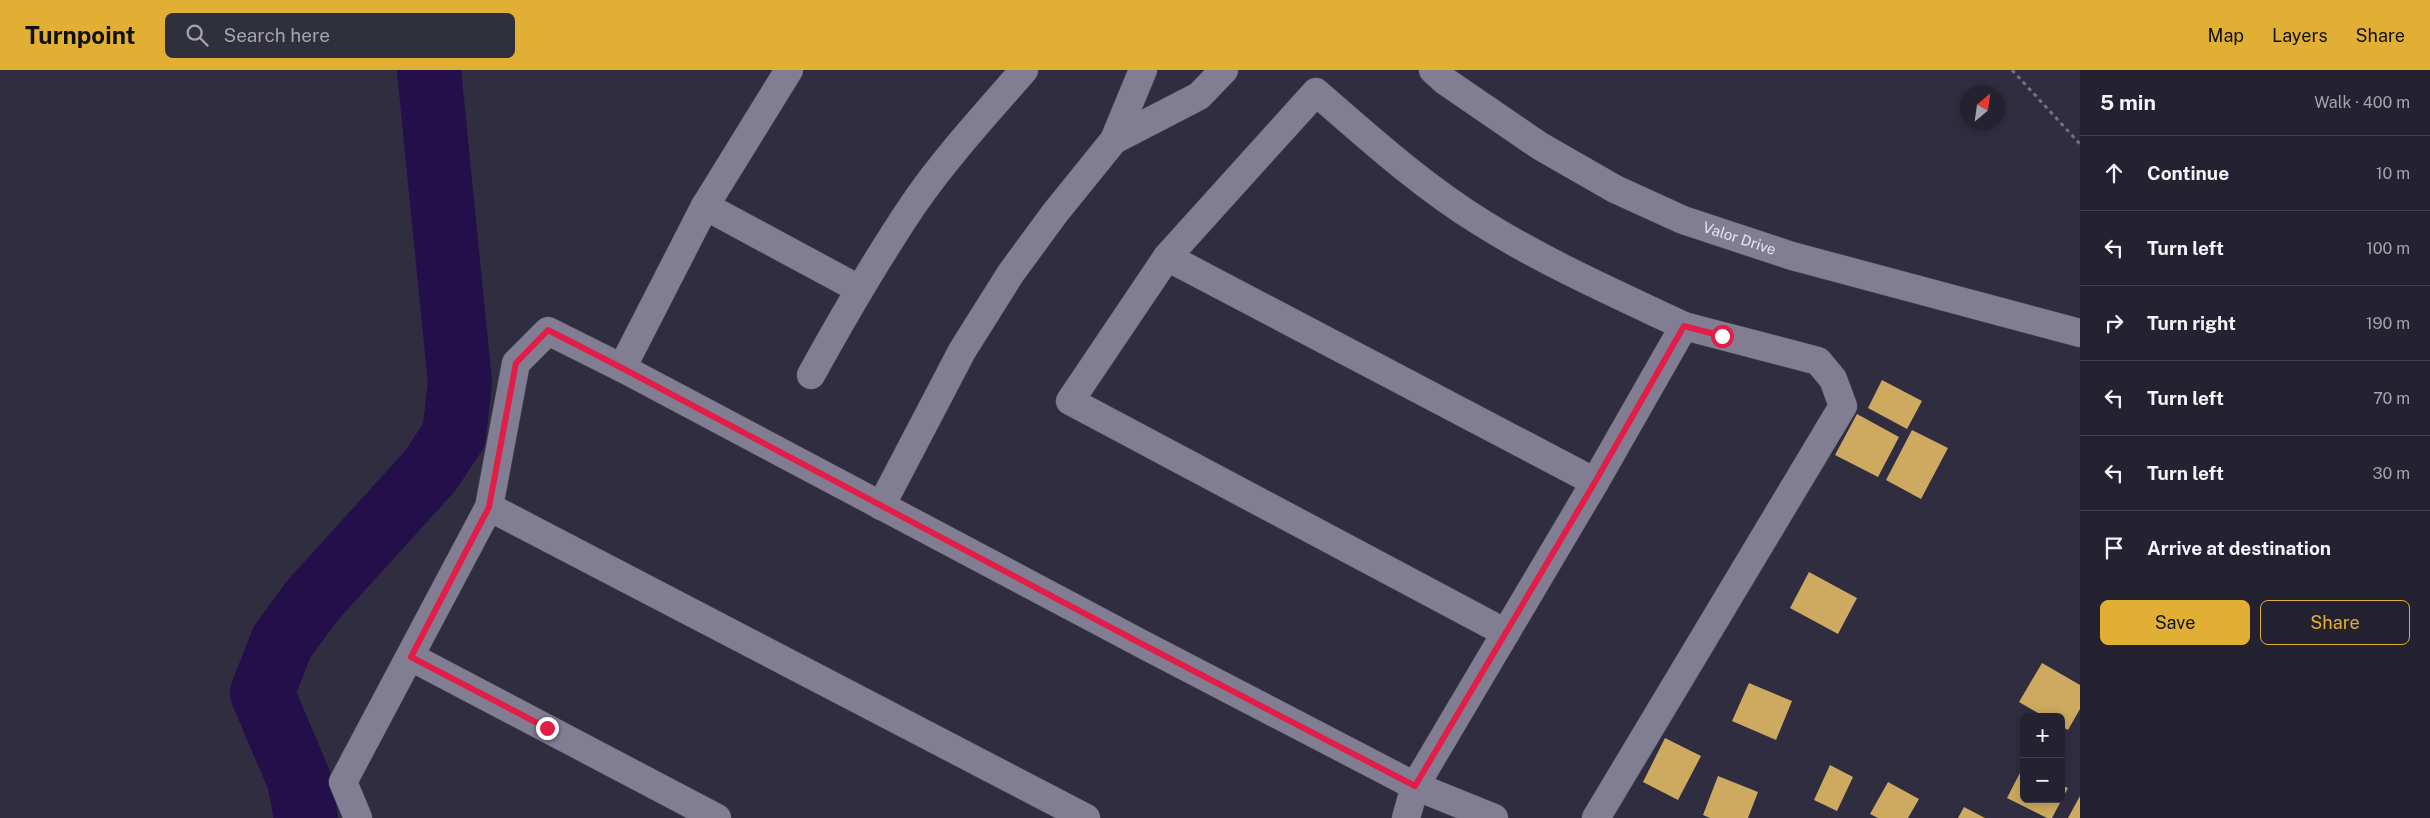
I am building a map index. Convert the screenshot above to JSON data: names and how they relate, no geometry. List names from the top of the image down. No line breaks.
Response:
{"streets":{"street":["Valor Drive"]},"north":"top right","page":{"header":"Turnpoint","search":"Search here","nav":["Map","Layers","Share"],"heading":["5 min","Walk · 400 m"],"list":[["Continue","10 m"],["Turn left","100 m"],["Turn right","190 m"],["Turn left","70 m"],["Turn left","30 m"],"Arrive at destination"],"buttons":["Save","Share"],"map_buttons":["+","−"]}}
